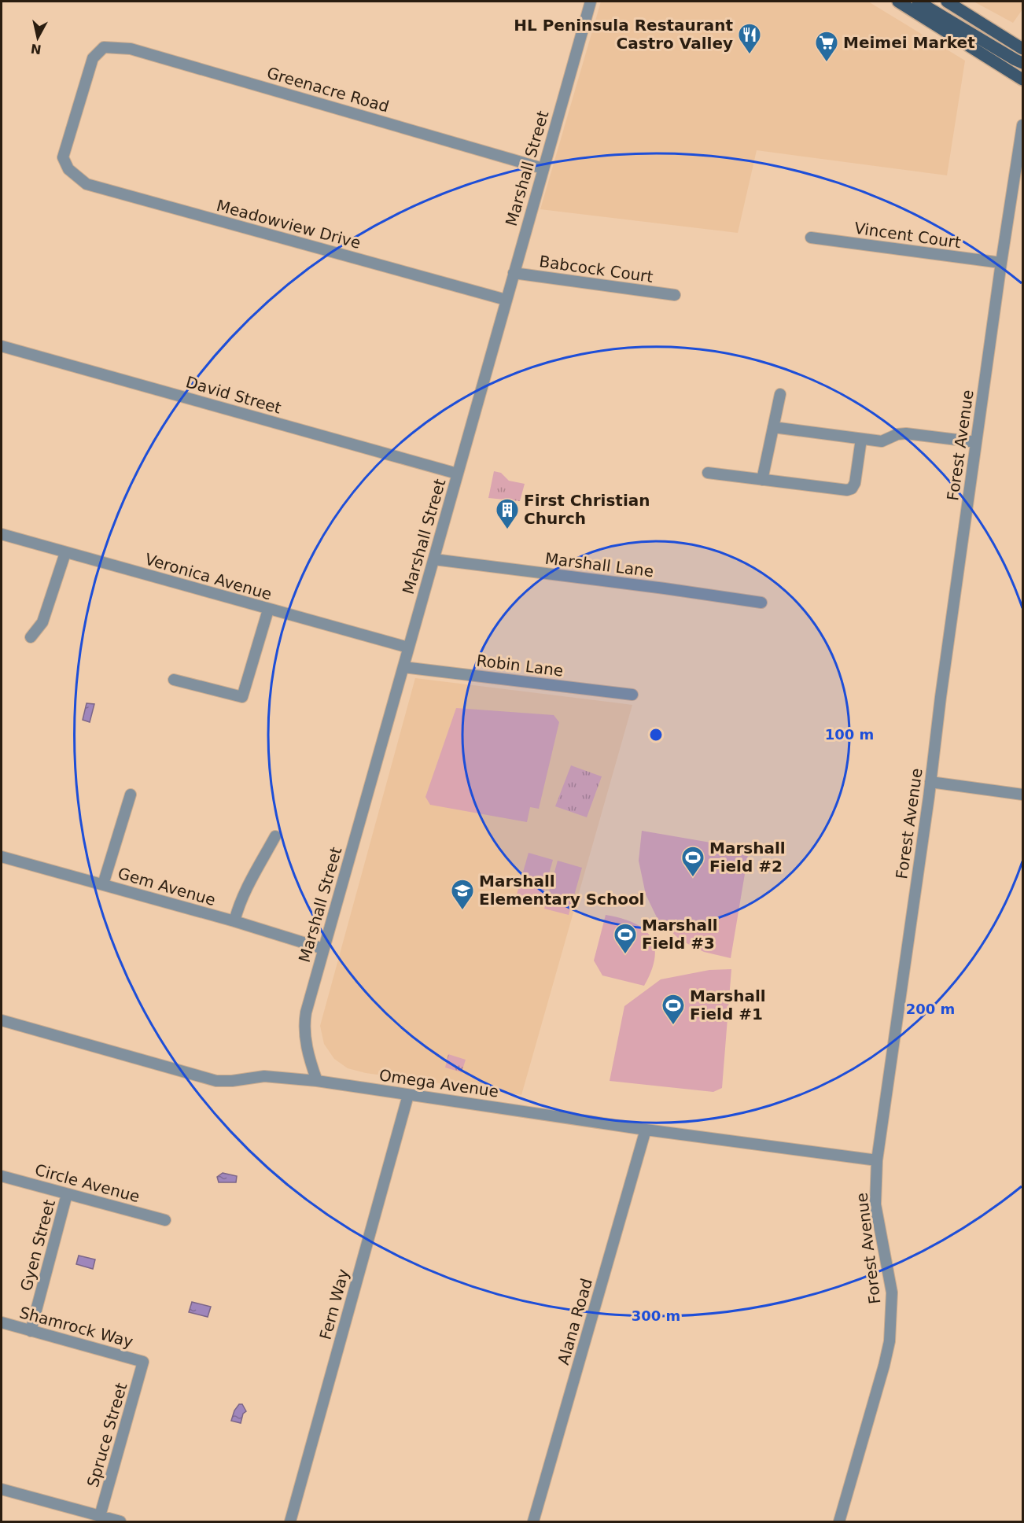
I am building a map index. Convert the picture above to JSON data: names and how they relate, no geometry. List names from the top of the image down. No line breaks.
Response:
{"streets":{"street":["Greenacre Road","Marshall Street","Meadowview Drive","Vincent Court","Babcock Court","David Street","Forest Avenue","Marshall Lane","Veronica Avenue","Robin Lane","Gem Avenue","Omega Avenue","Circle Avenue","Gyen Street","Fern Way","Alana Road","Shamrock Way","Spruce Street"]},"crossings":[["Greenacre Road","Marshall Street"],["Greenacre Road","Meadowview Drive"],["Marshall Street","Meadowview Drive"],["Marshall Street","Babcock Court"],["Marshall Street","David Street"],["Marshall Street","Marshall Lane"],["Marshall Street","Veronica Avenue"],["Marshall Street","Robin Lane"],["Marshall Street","Gem Avenue"],["Marshall Street","Omega Avenue"],["Vincent Court","Forest Avenue"],["Forest Avenue","Omega Avenue"],["Omega Avenue","Fern Way"],["Omega Avenue","Alana Road"],["Circle Avenue","Gyen Street"],["Gyen Street","Shamrock Way"],["Shamrock Way","Spruce Street"]],"places":{"restaurant":["HL Peninsula Restaurant Castro Valley"],"supermarket":["Meimei Market"],"building":["First Christian Church"],"sports":["Marshall Field #2","Marshall Field #3","Marshall Field #1"],"school or university":["Marshall Elementary School"]},"north":"bottom","rings":["100 m","200 m","300 m"]}
